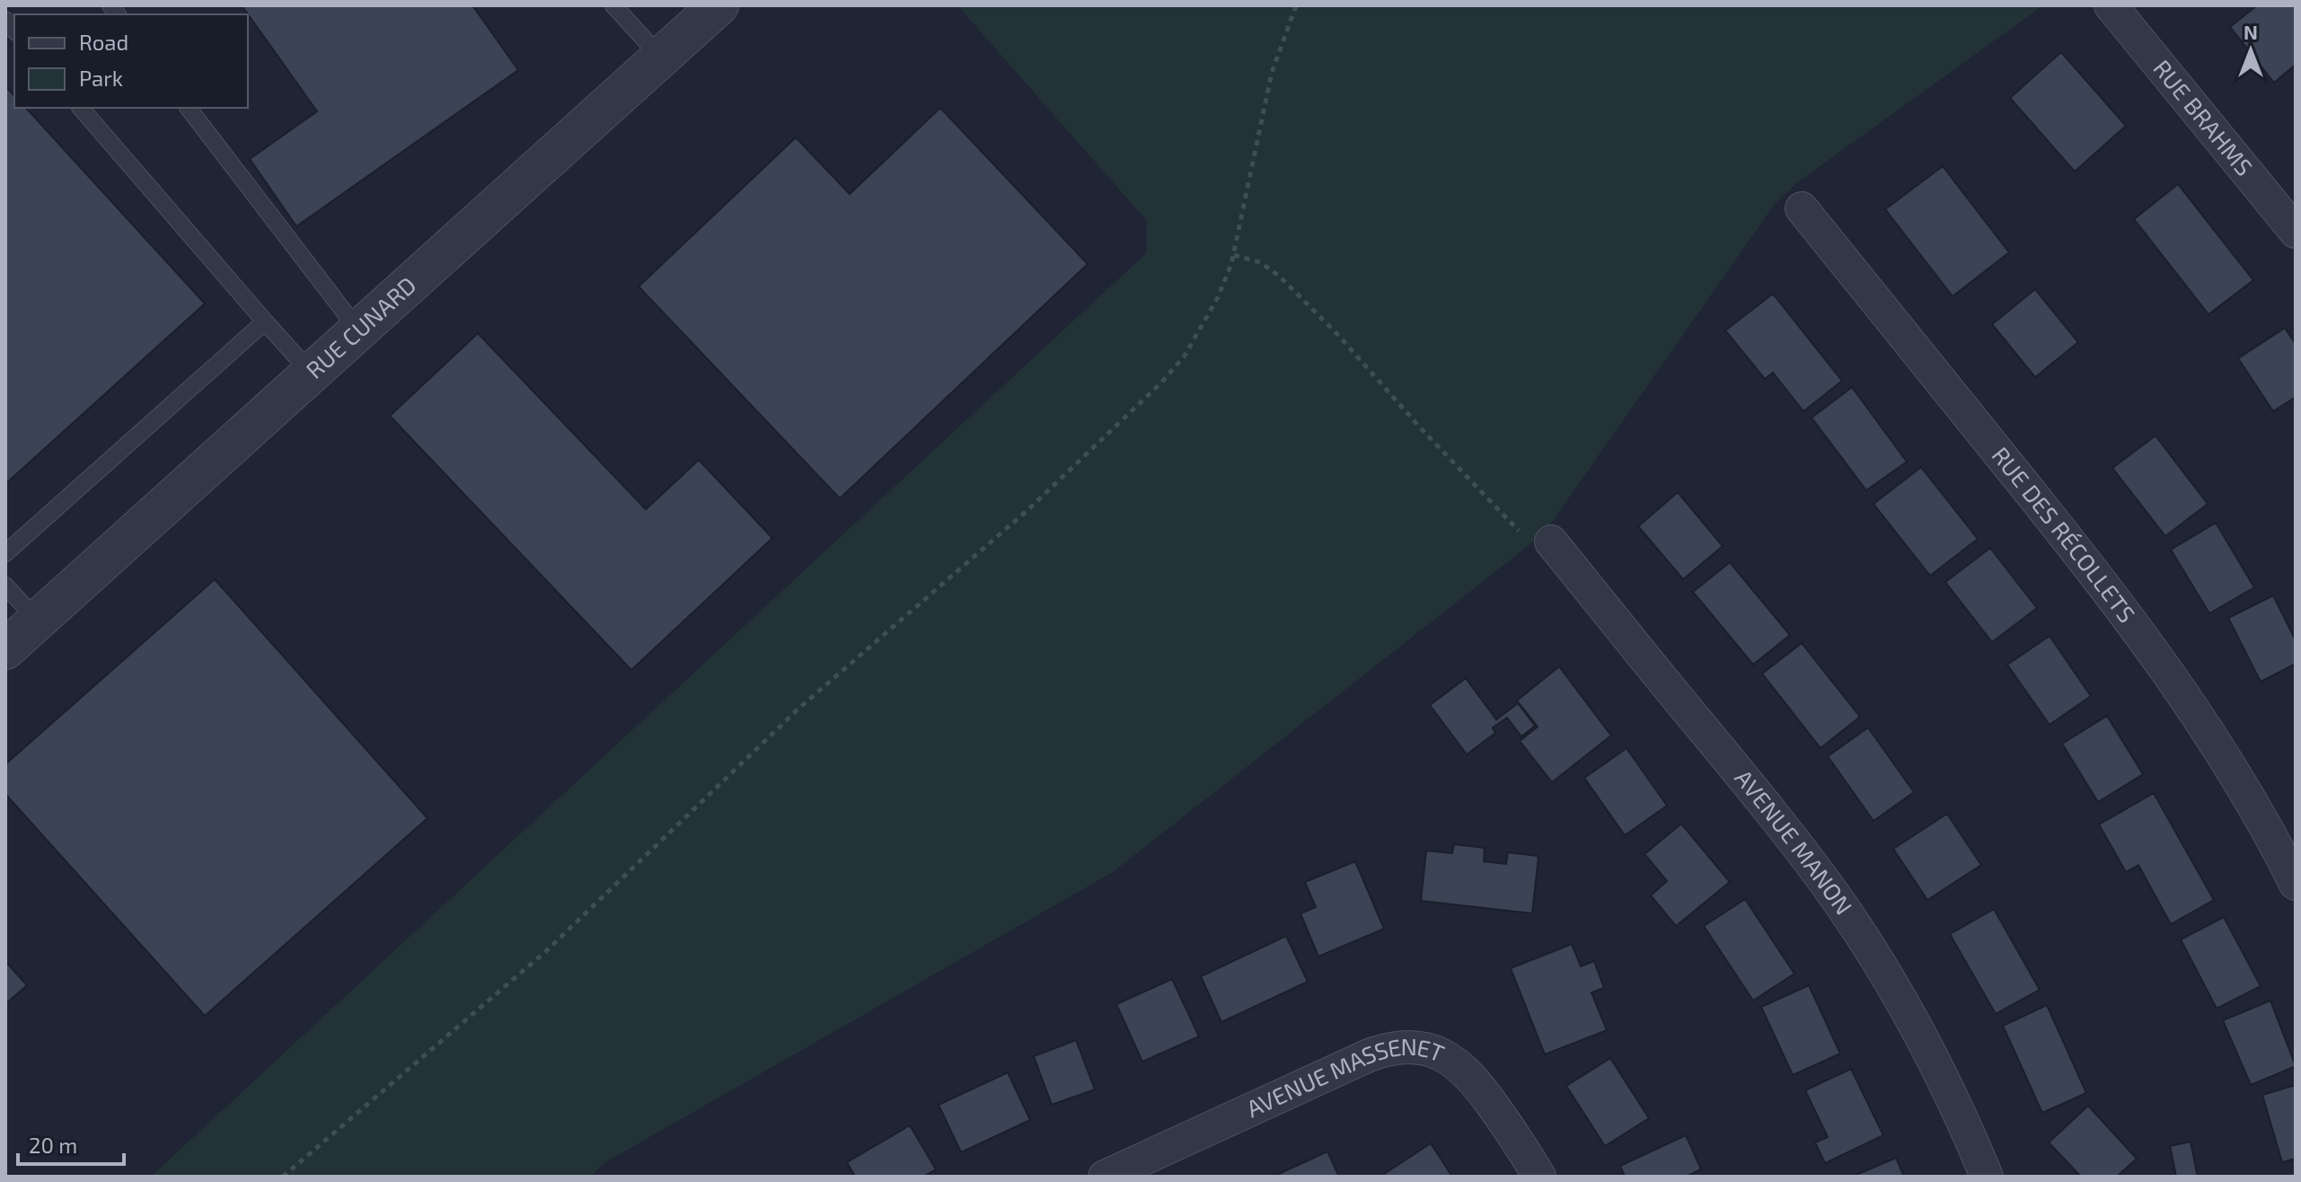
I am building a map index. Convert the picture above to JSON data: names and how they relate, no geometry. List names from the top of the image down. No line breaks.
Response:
{"streets":{"street":["RUE BRAHMS","RUE CUNARD","RUE DES RÉCOLLETS","AVENUE MANON","AVENUE MASSENET"]},"legend":["Road","Park"],"scale_bar":"20 m","north":"top"}
